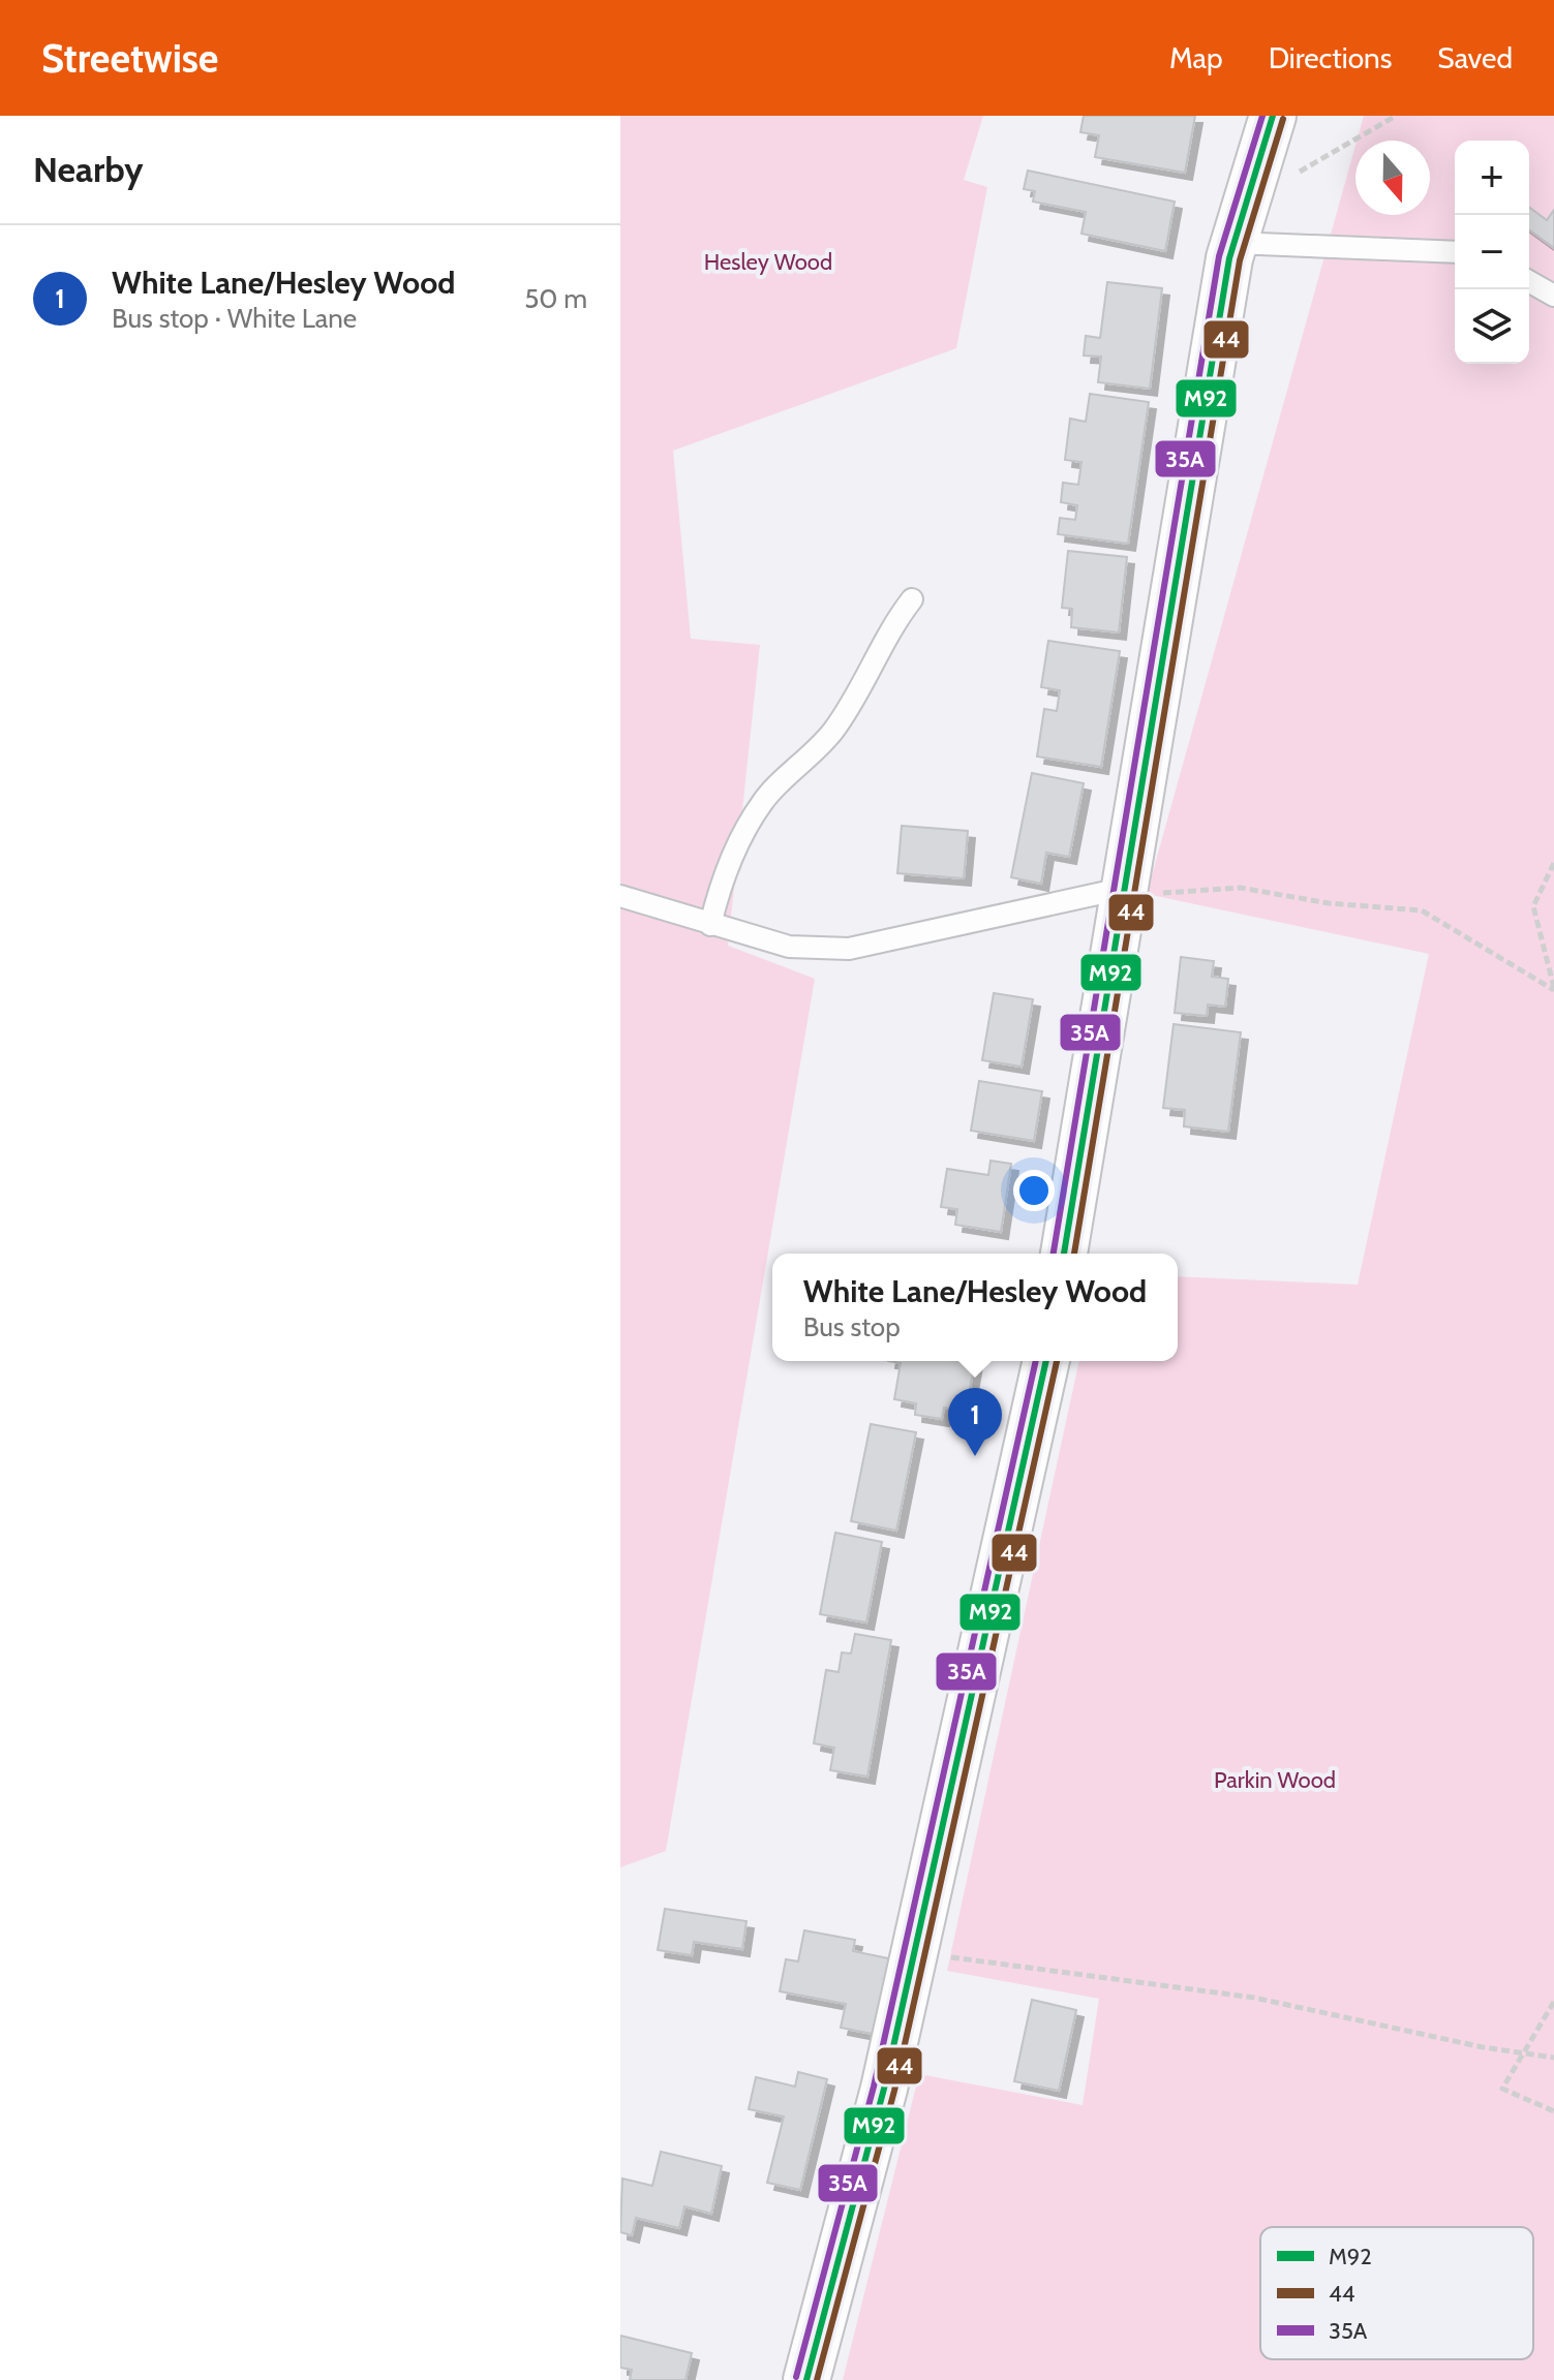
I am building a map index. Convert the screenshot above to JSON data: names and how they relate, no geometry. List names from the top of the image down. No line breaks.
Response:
{"parks":["Hesley Wood","Parkin Wood"],"lines":["transit line M92","transit line 35A","transit line 44"],"legend":["M92","44","35A"],"north":"bottom","page":{"header":"Streetwise","nav":["Map","Directions","Saved"],"heading":"Nearby","map_buttons":["+","−"],"list":[{"mark":"1","name":"White Lane/Hesley Wood","note":"Bus stop · White Lane","value":"50 m"}],"popup":["White Lane/Hesley Wood","Bus stop"],"pins":"1"}}
